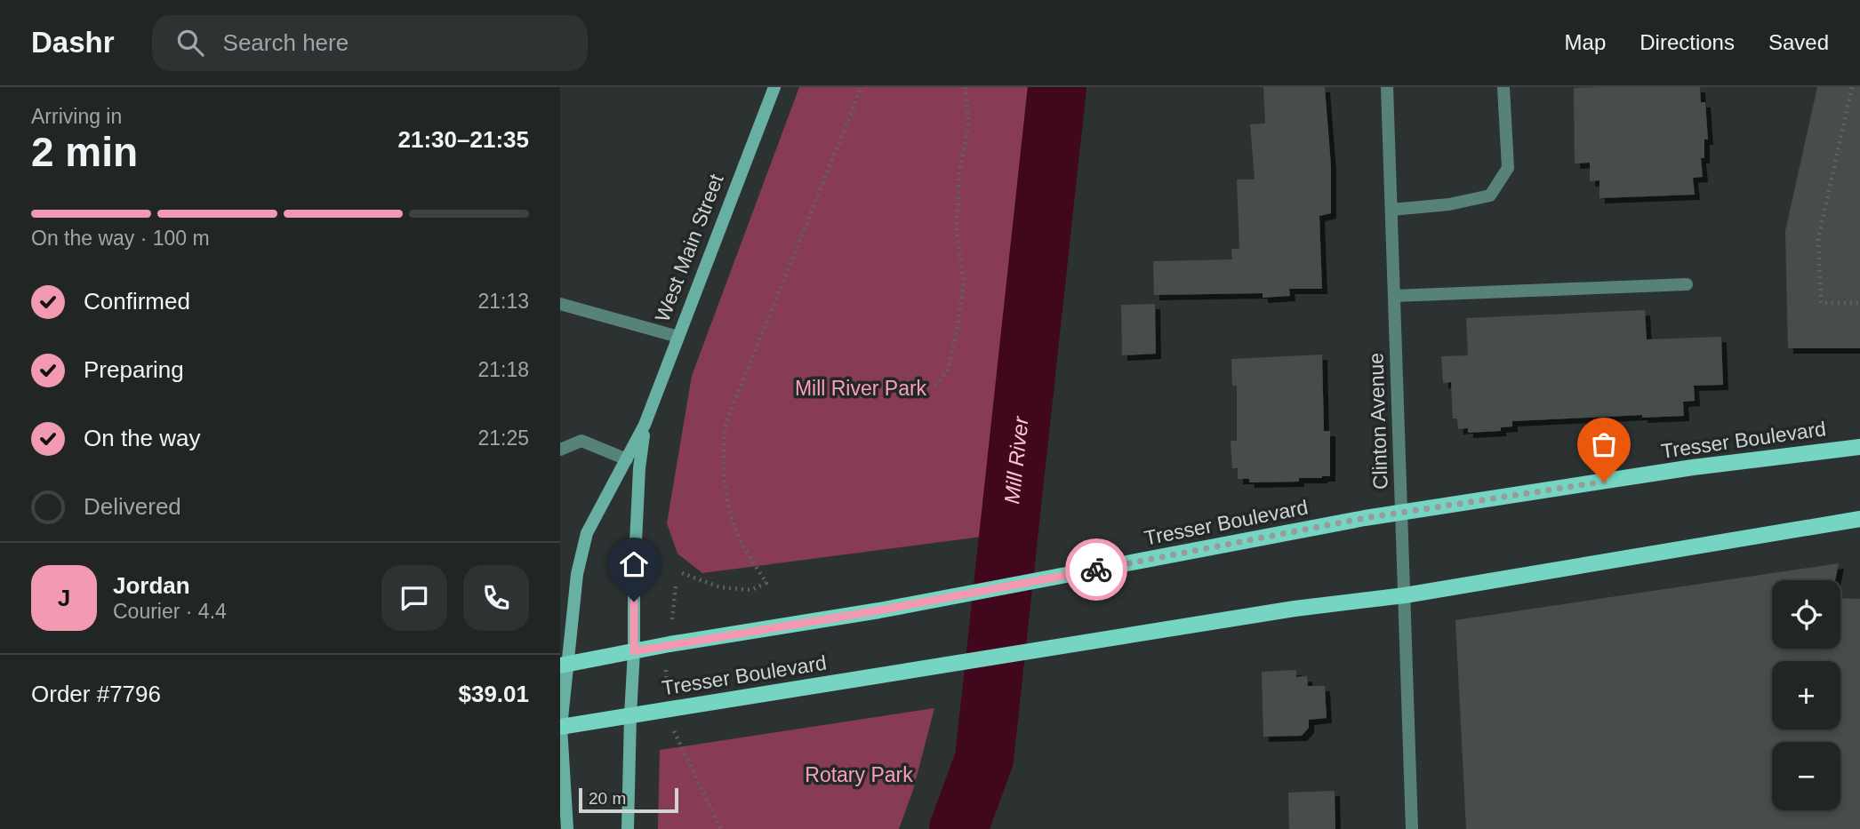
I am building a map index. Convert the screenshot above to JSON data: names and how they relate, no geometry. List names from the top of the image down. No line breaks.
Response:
{"streets":{"main road":["West Main Street","Tresser Boulevard"],"street":["Clinton Avenue"]},"crossings":[["West Main Street","Tresser Boulevard"],["Clinton Avenue","Tresser Boulevard"]],"water":["Mill River"],"parks":["Mill River Park","Rotary Park"],"scale_bar":"20 m","page":{"header":"Dashr","search":"Search here","nav":["Map","Directions","Saved"],"heading":["2 min","Arriving in","21:30–21:35"],"panel":["Jordan","Courier · 4.4","Order #7796","$39.01"],"bar":"On the way · 100 m","list":[["Confirmed","21:13"],["Preparing","21:18"],["On the way","21:25"],"Delivered"],"round":"J","map_buttons":["+","−"],"scale":"20 m"}}
